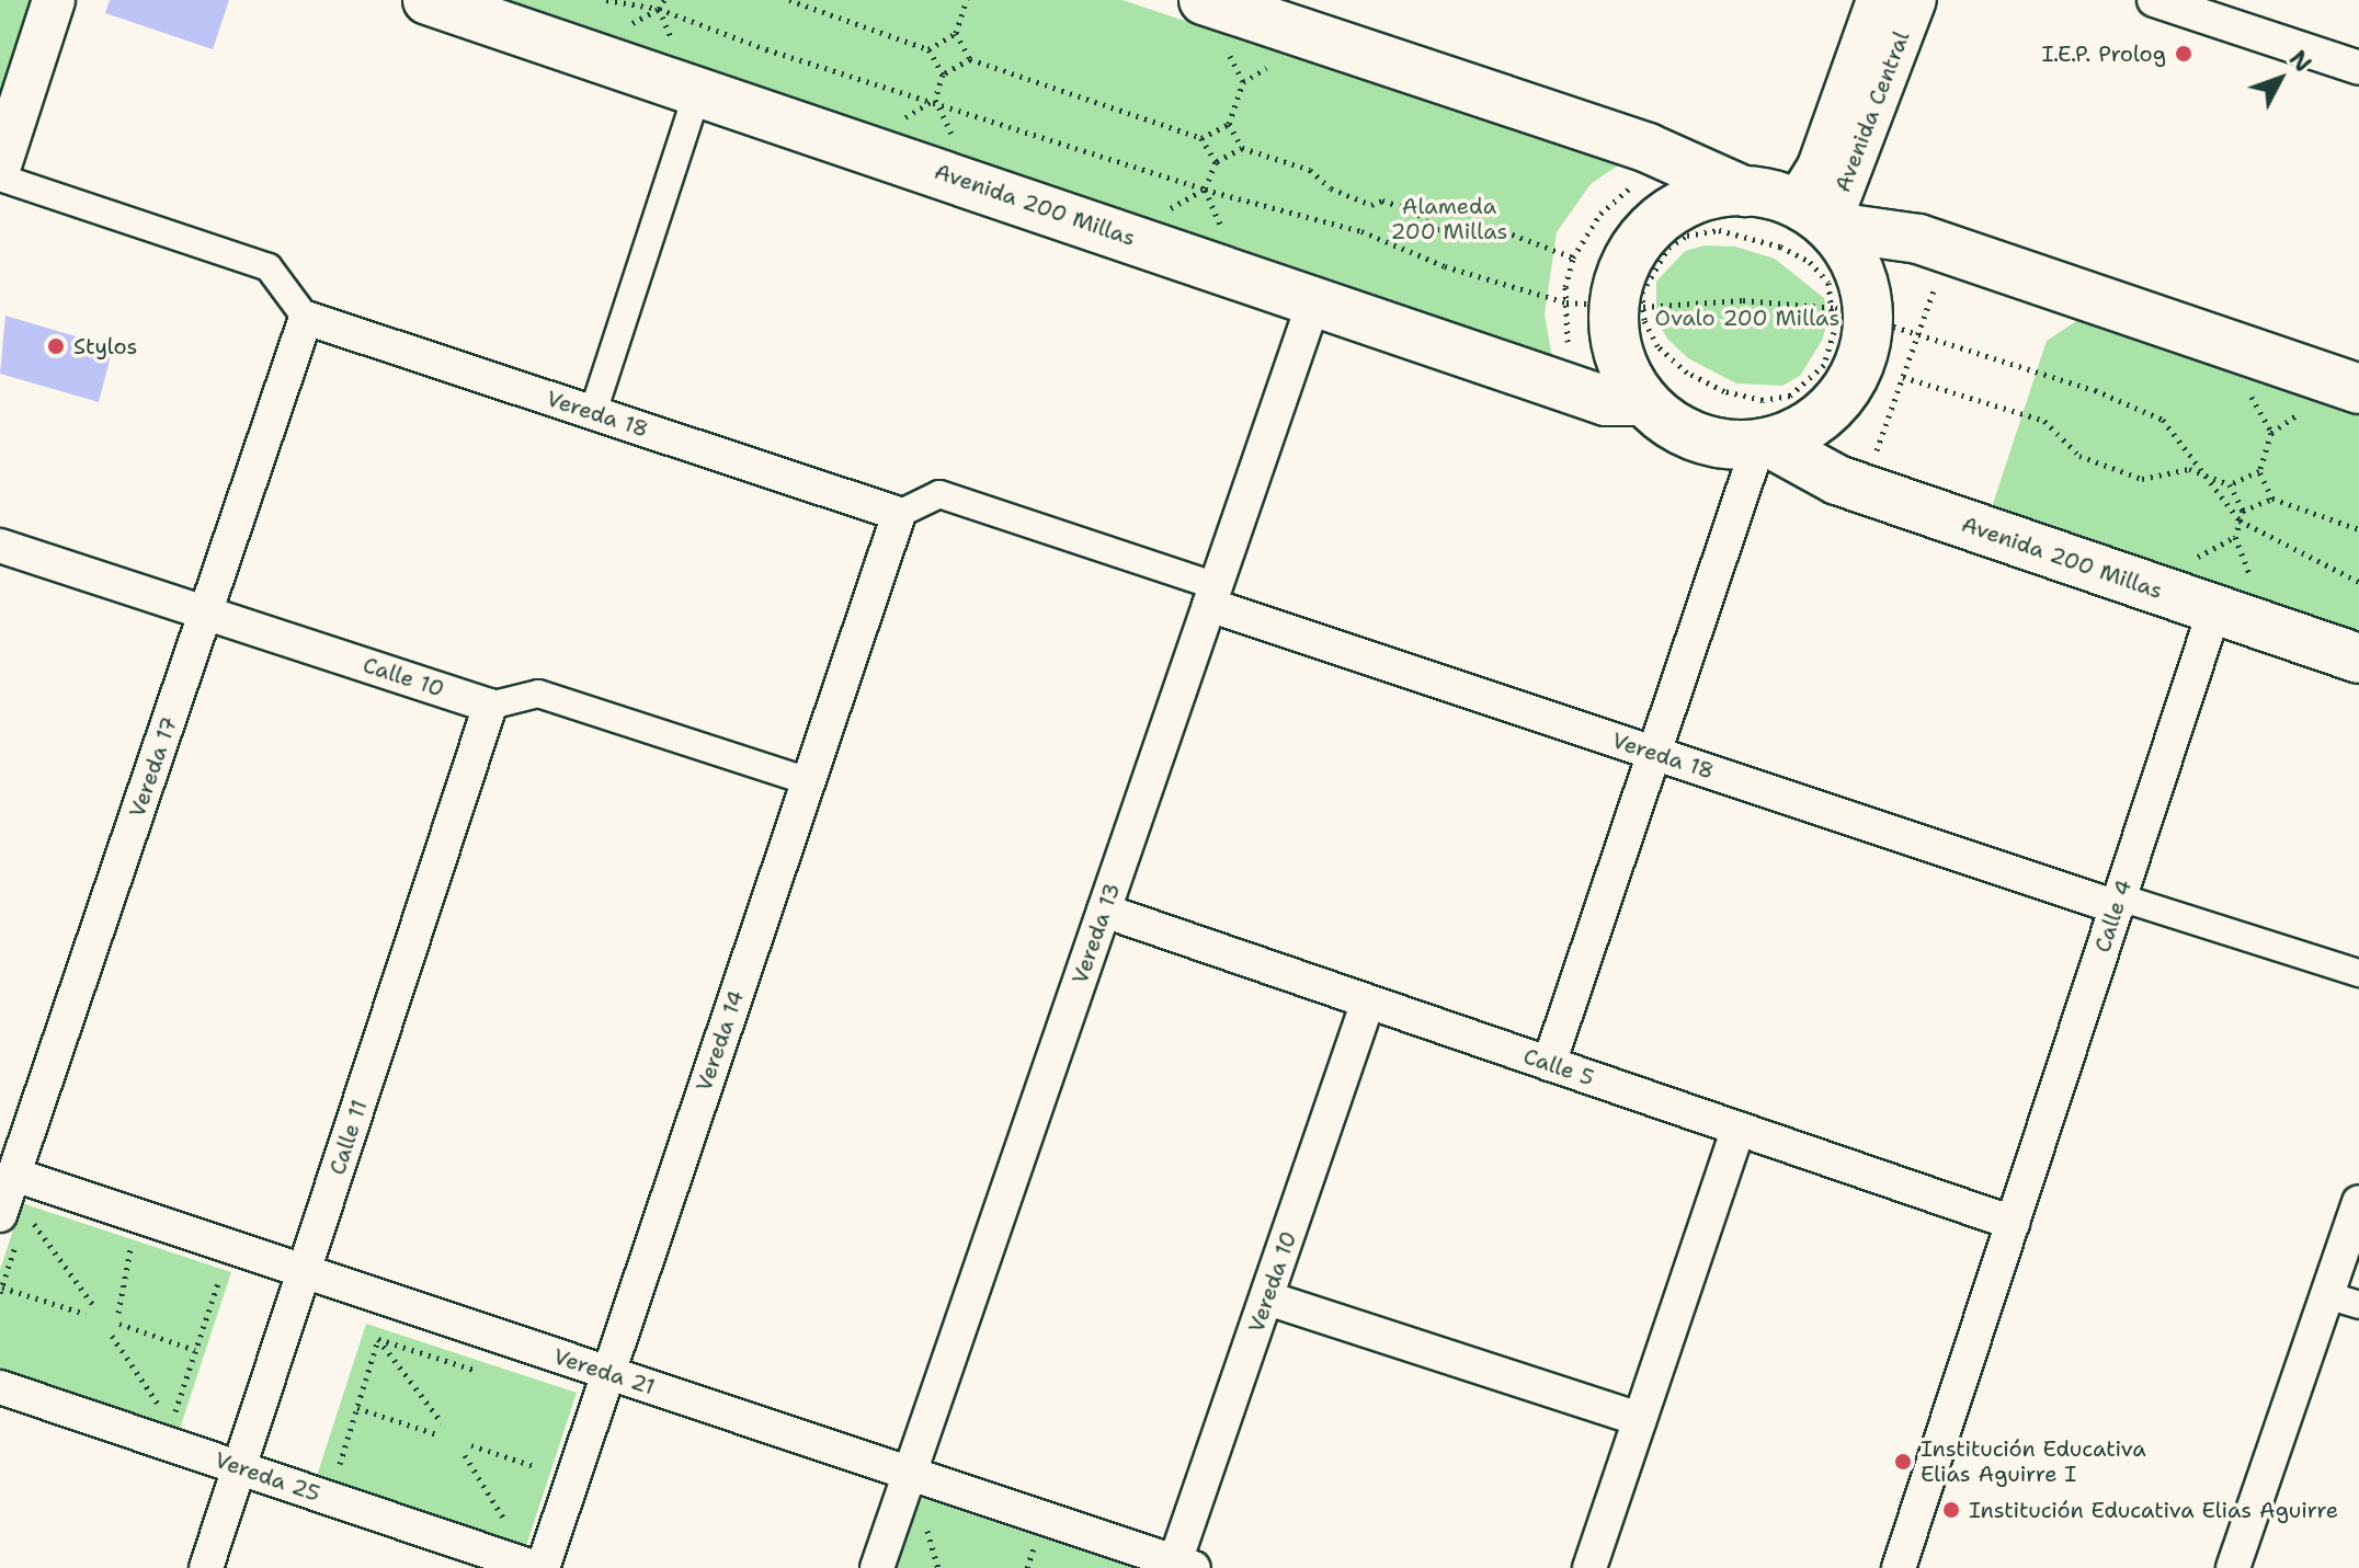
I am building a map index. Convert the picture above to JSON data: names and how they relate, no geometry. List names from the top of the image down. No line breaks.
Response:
{"streets":{"main road":["Avenida 200 Millas"],"street":["Avenida Central","Vereda 18","Calle 10","Vereda 17","Calle 4","Vereda 13","Vereda 14","Calle 5","Calle 11","Vereda 10","Vereda 21","Vereda 25"]},"crossings":[["Avenida 200 Millas","Calle 4"],["Avenida 200 Millas","Vereda 13"],["Vereda 18","Vereda 17"],["Vereda 18","Calle 4"],["Vereda 18","Vereda 13"],["Vereda 18","Vereda 14"],["Calle 10","Vereda 17"],["Calle 10","Calle 11"],["Vereda 17","Vereda 21"],["Calle 4","Calle 5"],["Vereda 13","Calle 5"],["Vereda 13","Vereda 21"],["Vereda 14","Vereda 21"],["Vereda 14","Vereda 25"],["Calle 5","Vereda 10"],["Calle 11","Vereda 21"],["Calle 11","Vereda 25"],["Vereda 10","Vereda 21"]],"parks":["Alameda 200 Millas","Ovalo 200 Millas"],"places":["I.E.P. Prolog","Stylos","Institución Educativa Elias Aguirre I","Institución Educativa Elias Aguirre"],"north":"top right"}
